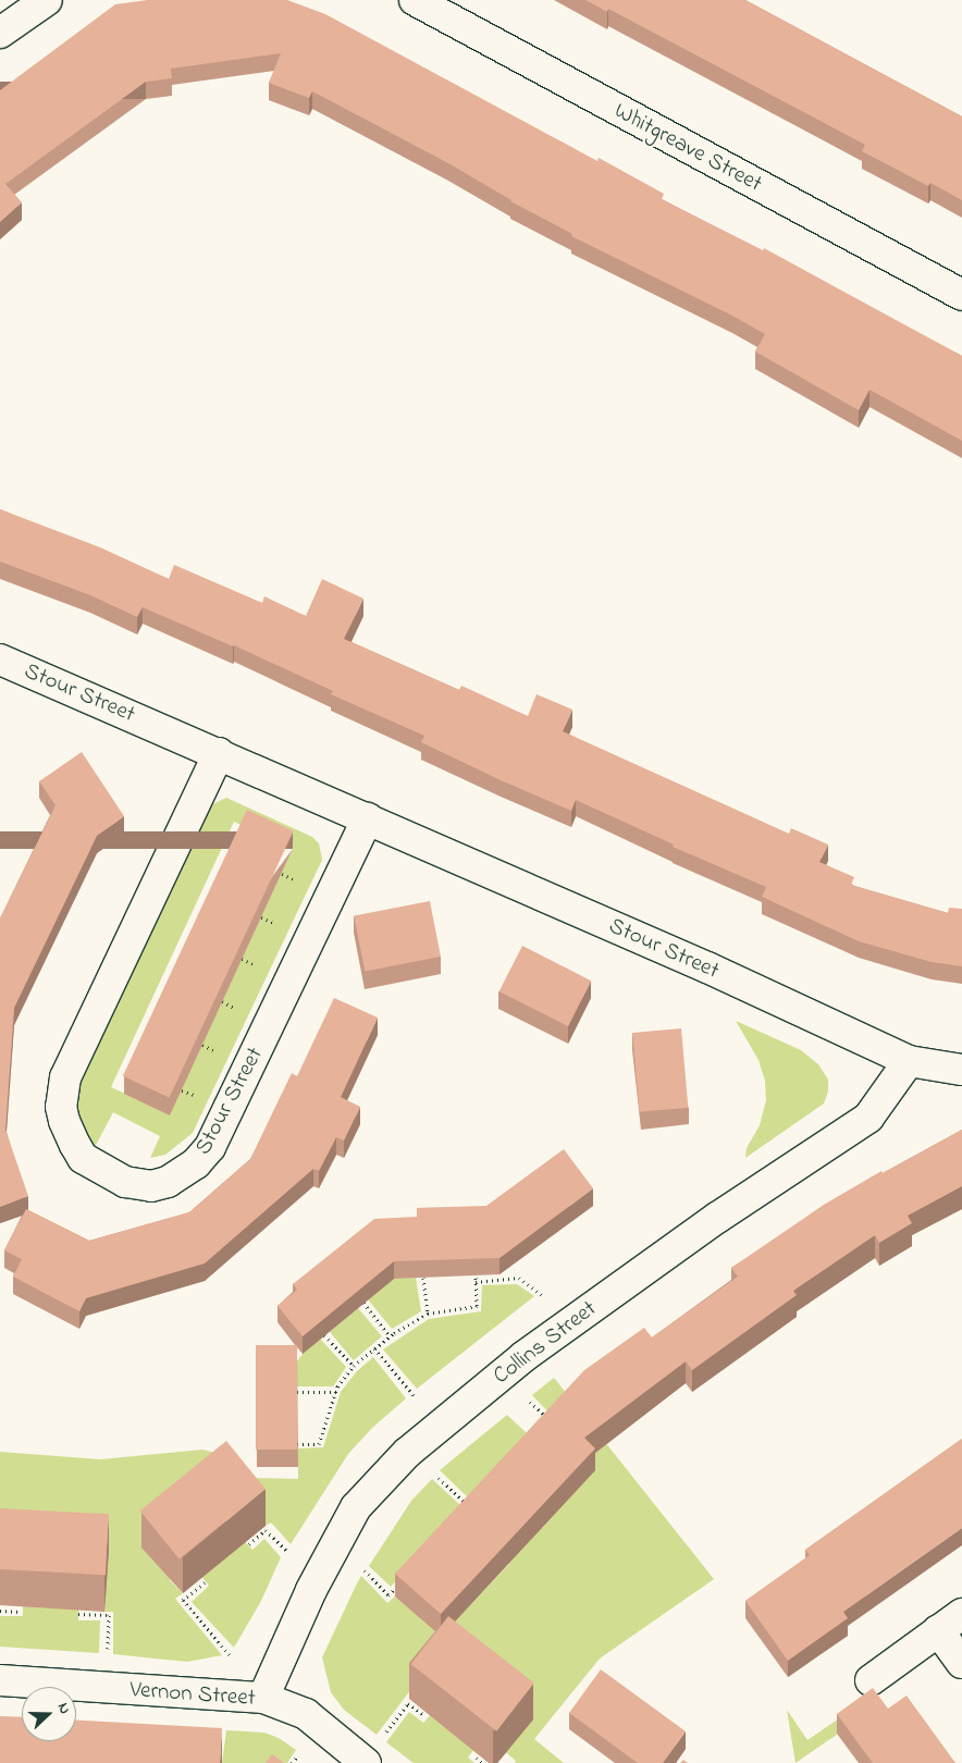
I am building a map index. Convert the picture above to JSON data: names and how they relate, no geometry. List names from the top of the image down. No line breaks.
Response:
{"streets":{"street":["Whitgreave Street","Stour Street","Collins Street","Vernon Street"]},"crossings":[["Stour Street","Collins Street"],["Collins Street","Vernon Street"]],"north":"right"}
